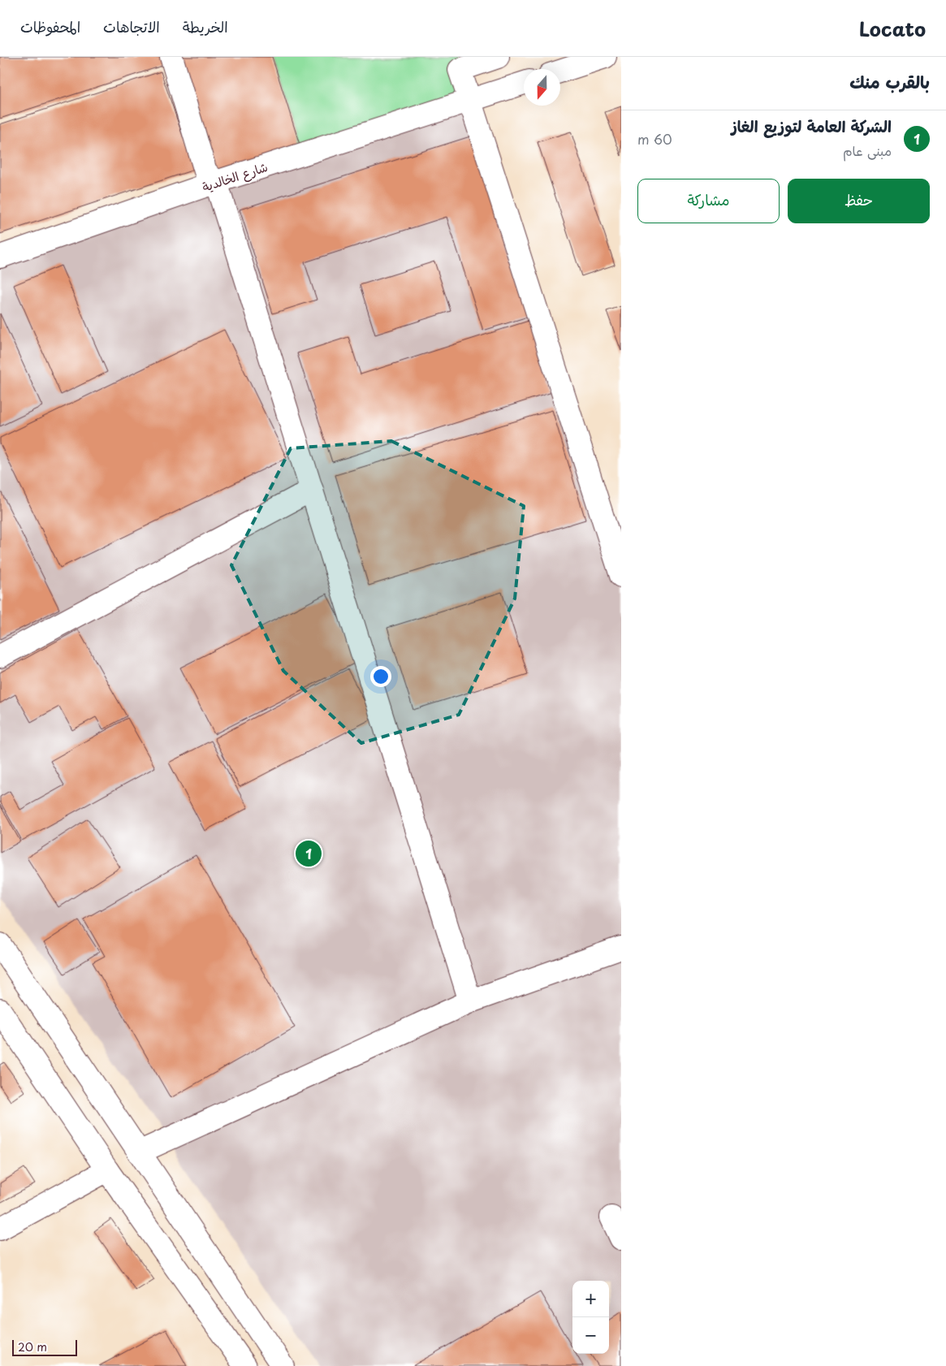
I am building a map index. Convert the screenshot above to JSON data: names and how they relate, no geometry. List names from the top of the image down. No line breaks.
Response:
{"streets":{"street":["شارع الخالدية"]},"scale_bar":"20 m","north":"bottom","page":{"header":"Locato","nav":["الخريطة","الاتجاهات","المحفوظات"],"heading":"بالقرب منك","list":[{"mark":"1","name":"الشركة العامة لتوزيع الغاز","note":"مبنى عام","value":"60 m"}],"buttons":["حفظ","مشاركة"],"pins":"1","map_buttons":["+","−"],"scale":"20 m"}}
